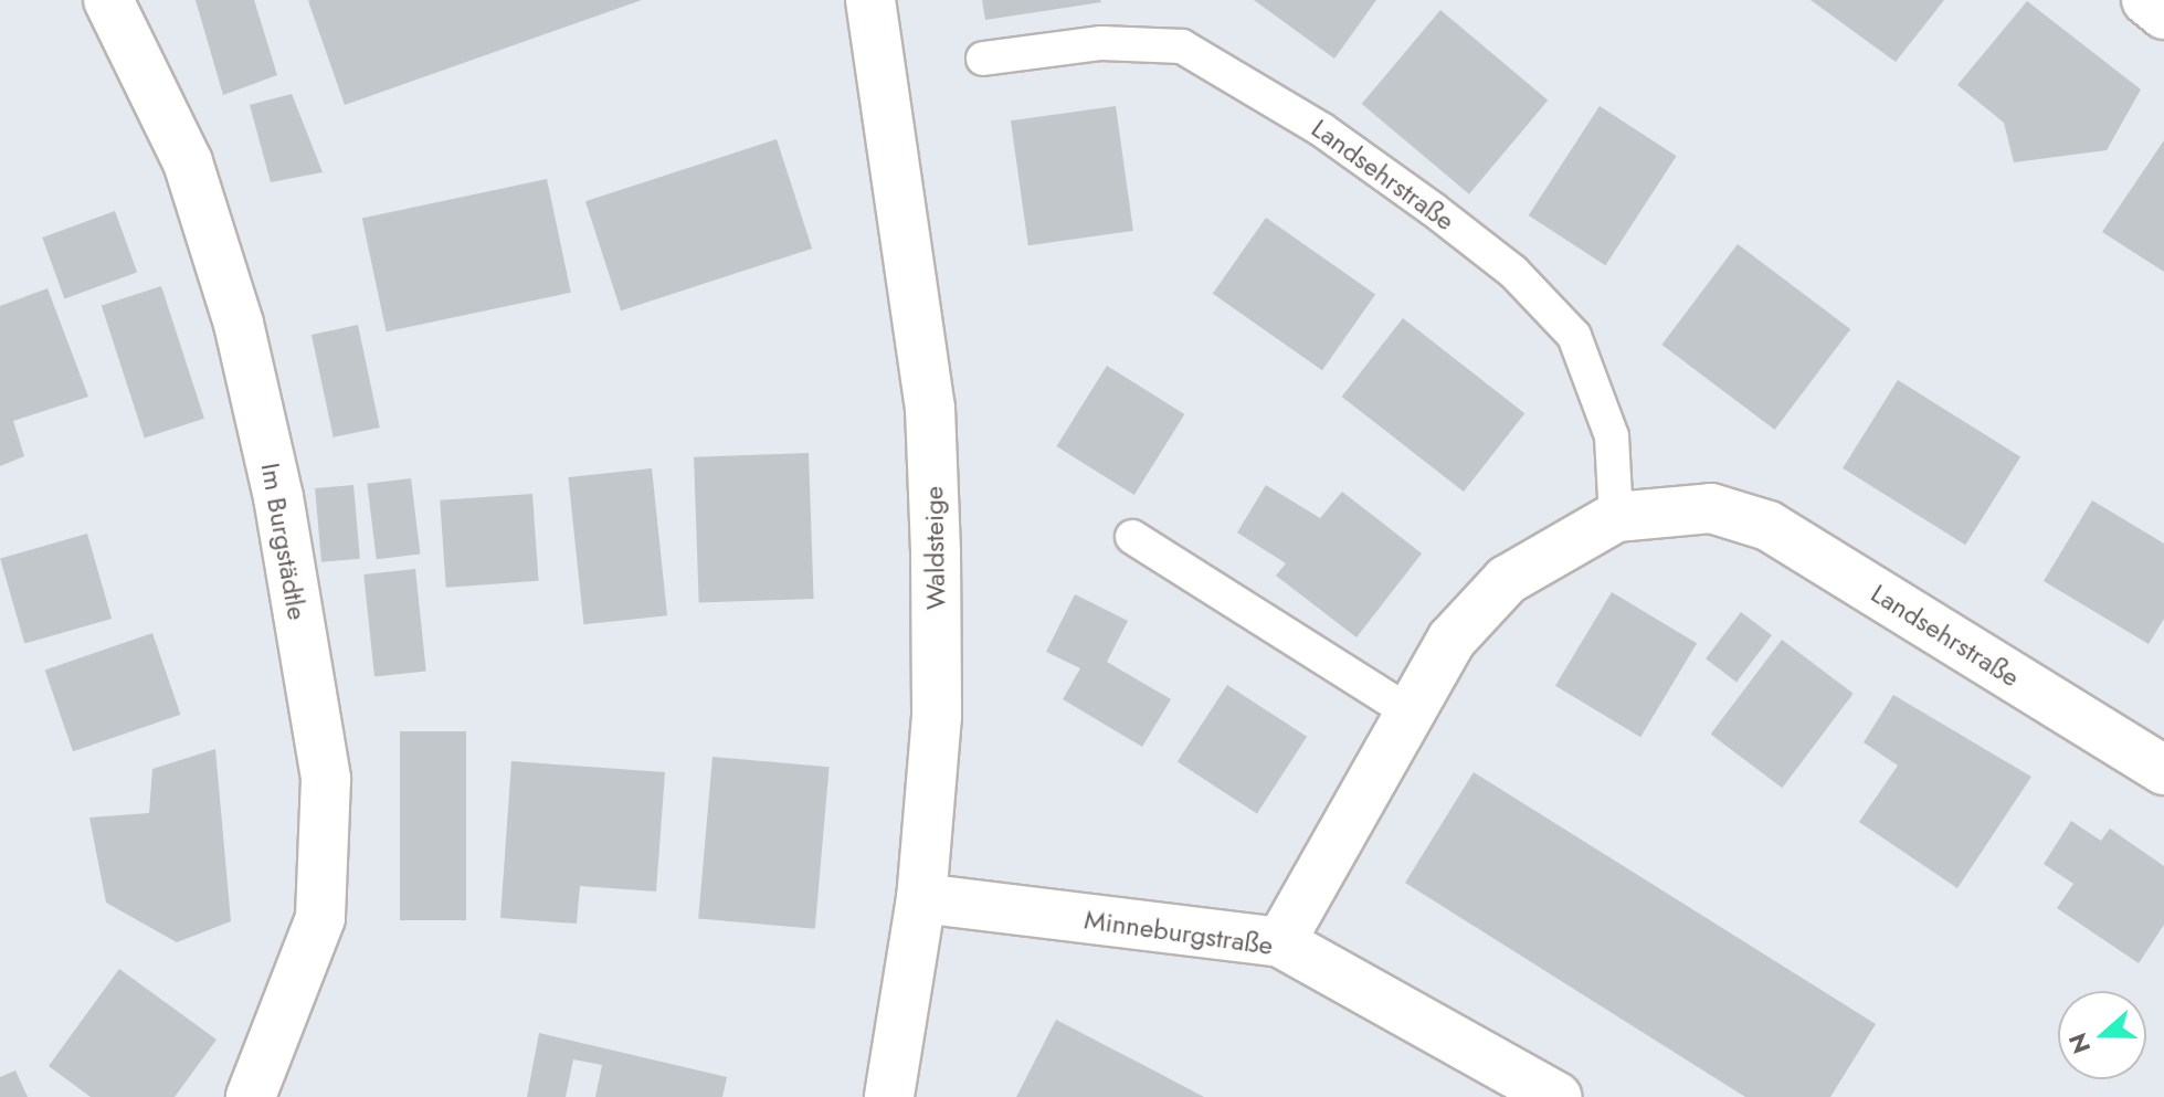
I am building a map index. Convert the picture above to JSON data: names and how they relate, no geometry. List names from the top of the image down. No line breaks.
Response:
{"streets":{"street":["Landsehrstraße","Im Burgstädtle","Waldsteige","Minneburgstraße"]},"crossings":[["Landsehrstraße","Minneburgstraße"],["Waldsteige","Minneburgstraße"]],"north":"left"}
